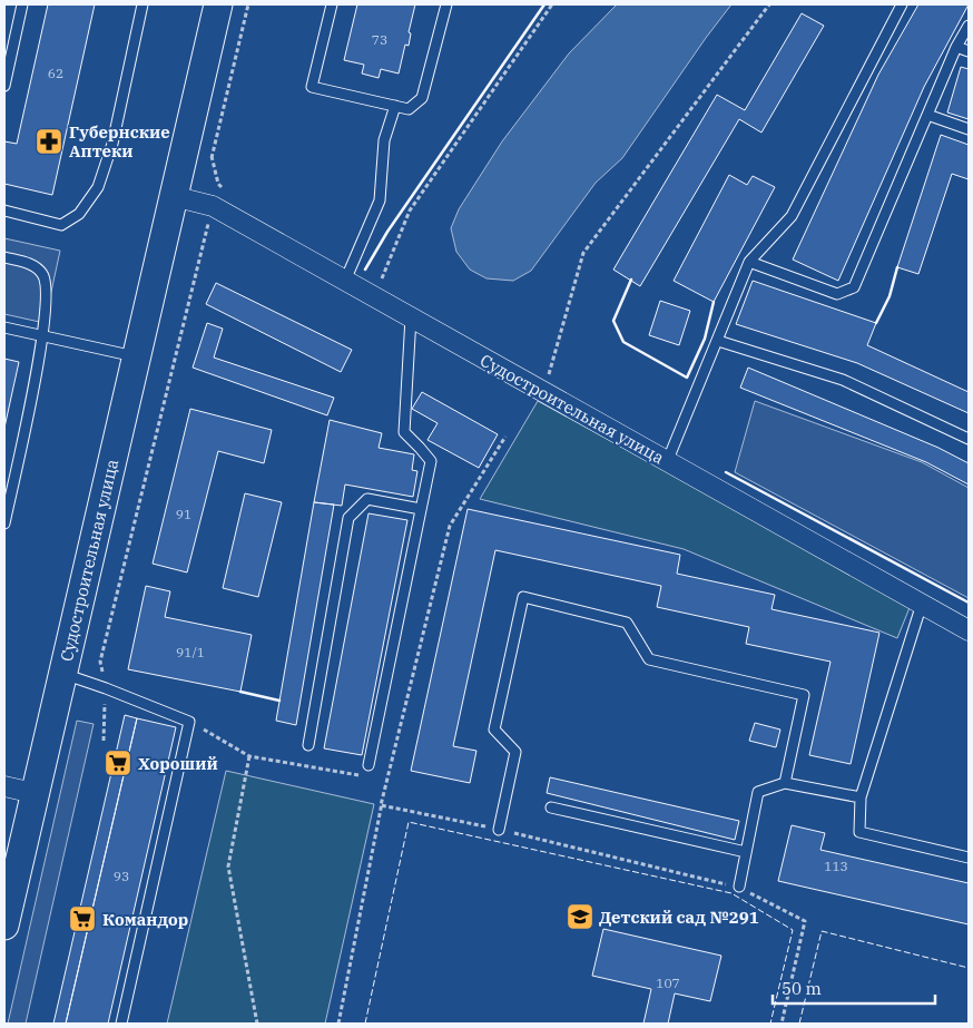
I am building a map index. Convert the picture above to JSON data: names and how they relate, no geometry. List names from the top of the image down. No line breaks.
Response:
{"streets":{"main road":["Судостроительная улица"]},"places":{"pharmacy":["Губернские Аптеки"],"supermarket":["Хороший","Командор"],"school or university":["Детский сад №291"]},"house_numbers":["73","62","91","91/1","113","93","107"],"scale_bar":"50 m"}
